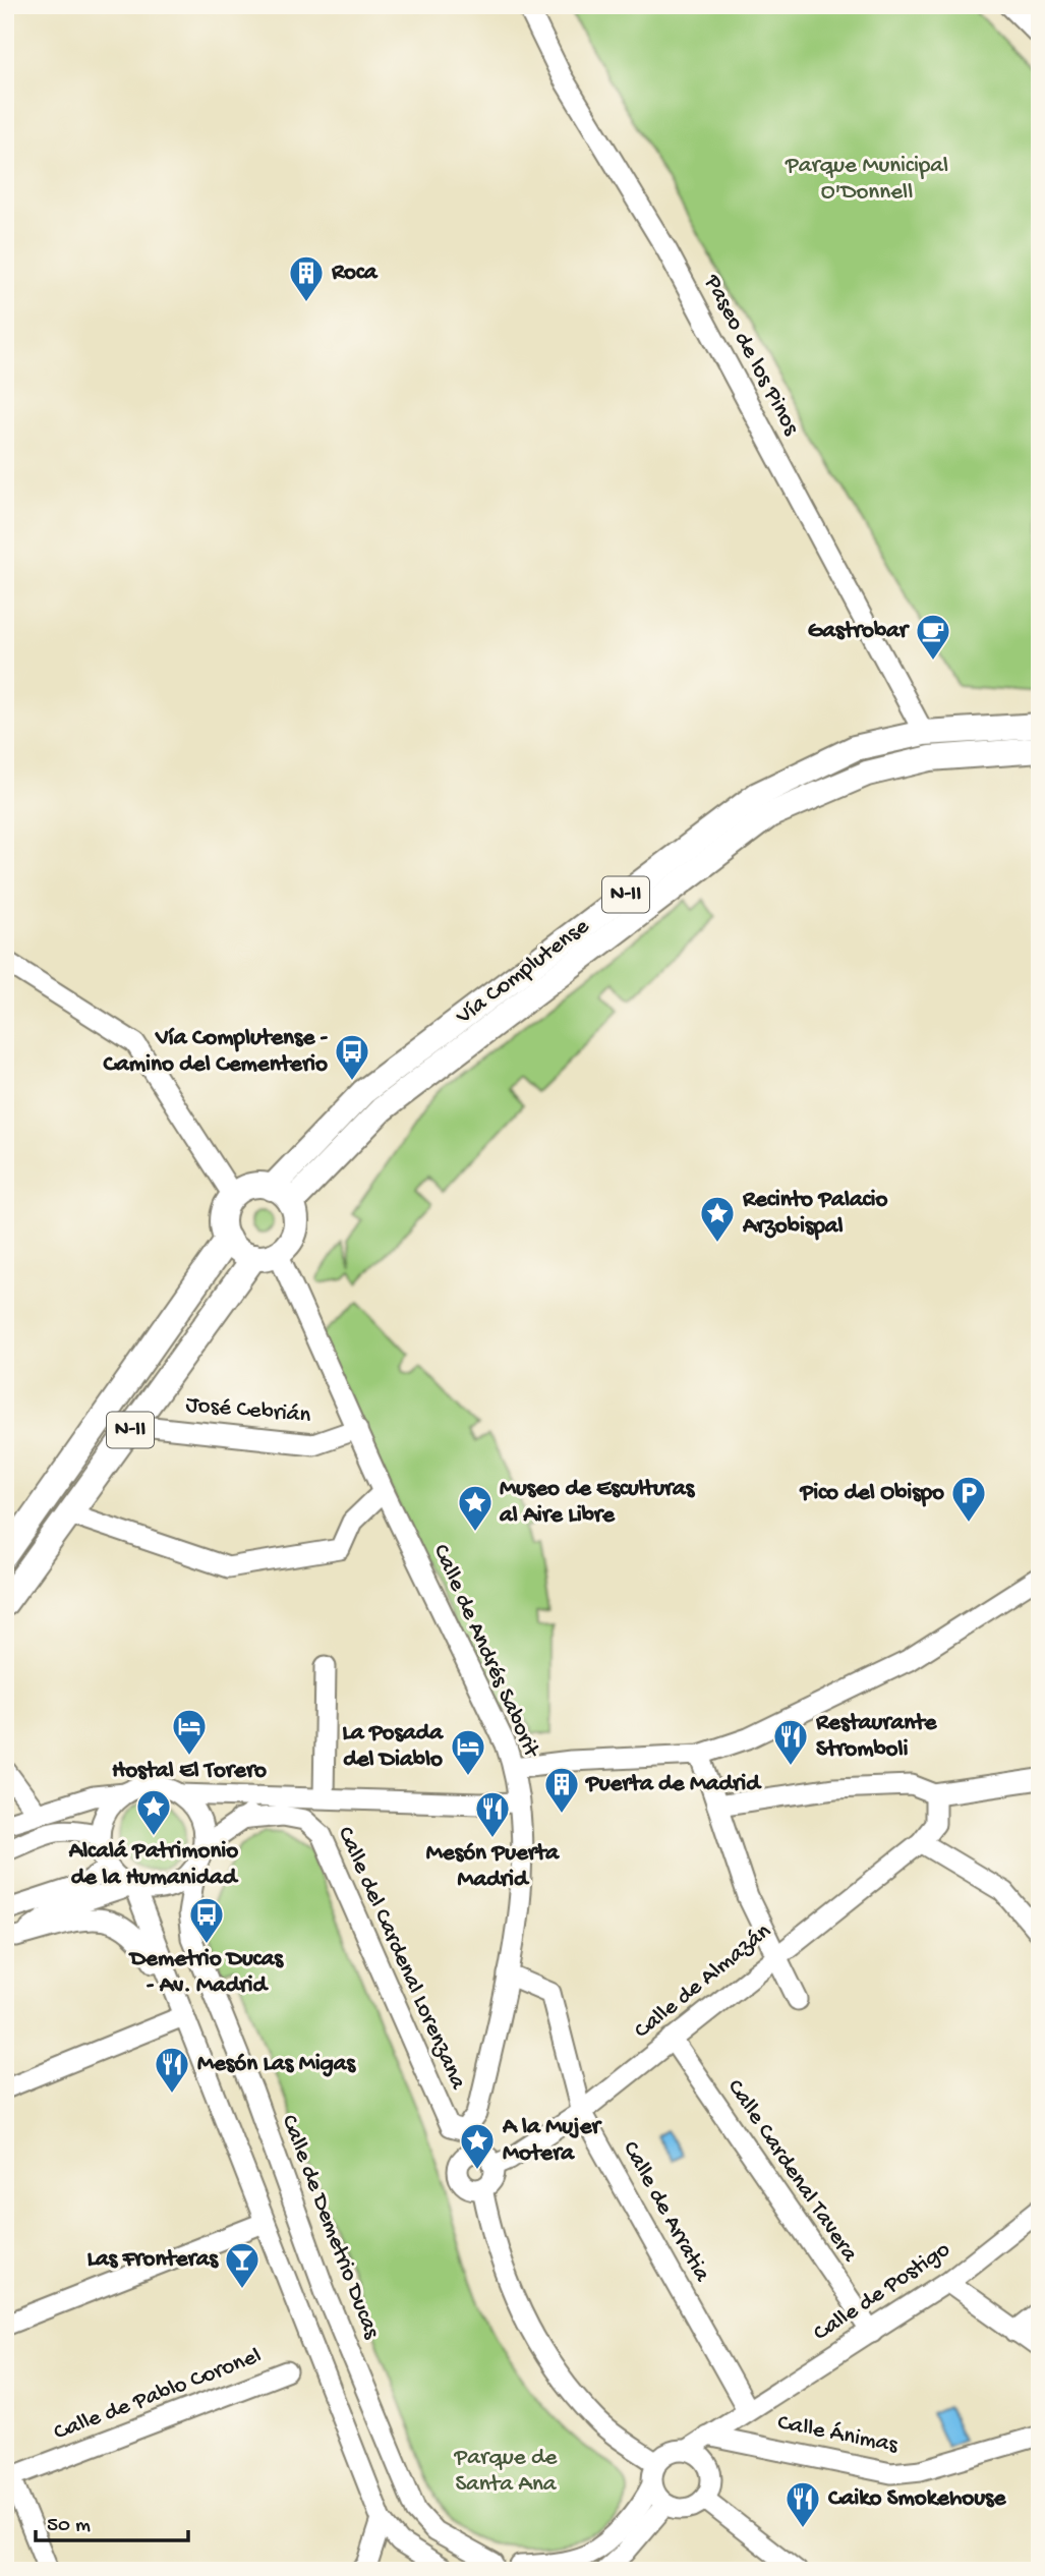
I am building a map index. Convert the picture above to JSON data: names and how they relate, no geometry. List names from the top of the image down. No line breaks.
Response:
{"streets":{"main road":["N-II","Vía Complutense"],"street":["Paseo de los Pinos","José Cebrián","Calle de Andrés Saborit","Calle del Cardenal Lorenzana","Calle de Almazán","Calle Cardenal Tavera","Calle de Arratia","Calle de Demetrio Ducas","Calle de Postigo","Calle de Pablo Coronel","Calle Ánimas"]},"crossings":[["Paseo de los Pinos","Vía Complutense"],["N-II","Vía Complutense"],["N-II","José Cebrián"],["N-II","Calle de Andrés Saborit"],["Vía Complutense","Calle de Andrés Saborit"],["José Cebrián","Calle de Andrés Saborit"],["Calle de Andrés Saborit","Calle del Cardenal Lorenzana"],["Calle de Andrés Saborit","Calle de Arratia"],["Calle de Almazán","Calle Cardenal Tavera"],["Calle de Almazán","Calle de Arratia"],["Calle Cardenal Tavera","Calle de Postigo"],["Calle de Arratia","Calle de Postigo"],["Calle de Postigo","Calle Ánimas"]],"parks":["Parque Municipal O'Donnell","Parque de Santa Ana"],"places":{"building":["Roca","Puerta de Madrid"],"cafe":["Gastrobar"],"bus stop":["Vía Complutense - Camino del Cementerio","Demetrio Ducas - Av. Madrid"],"place":["Recinto Palacio Arzobispal","Museo de Esculturas al Aire Libre","Alcalá Patrimonio de la Humanidad","A la Mujer Motera"],"parking":["Pico del Obispo"],"hotel":["Hostal El Torero","La Posada del Diablo"],"restaurant":["Restaurante Stromboli","Mesón Puerta Madrid","Mesón Las Migas","Caiko Smokehouse"],"bar":["Las Fronteras"]},"scale_bar":"50 m"}
